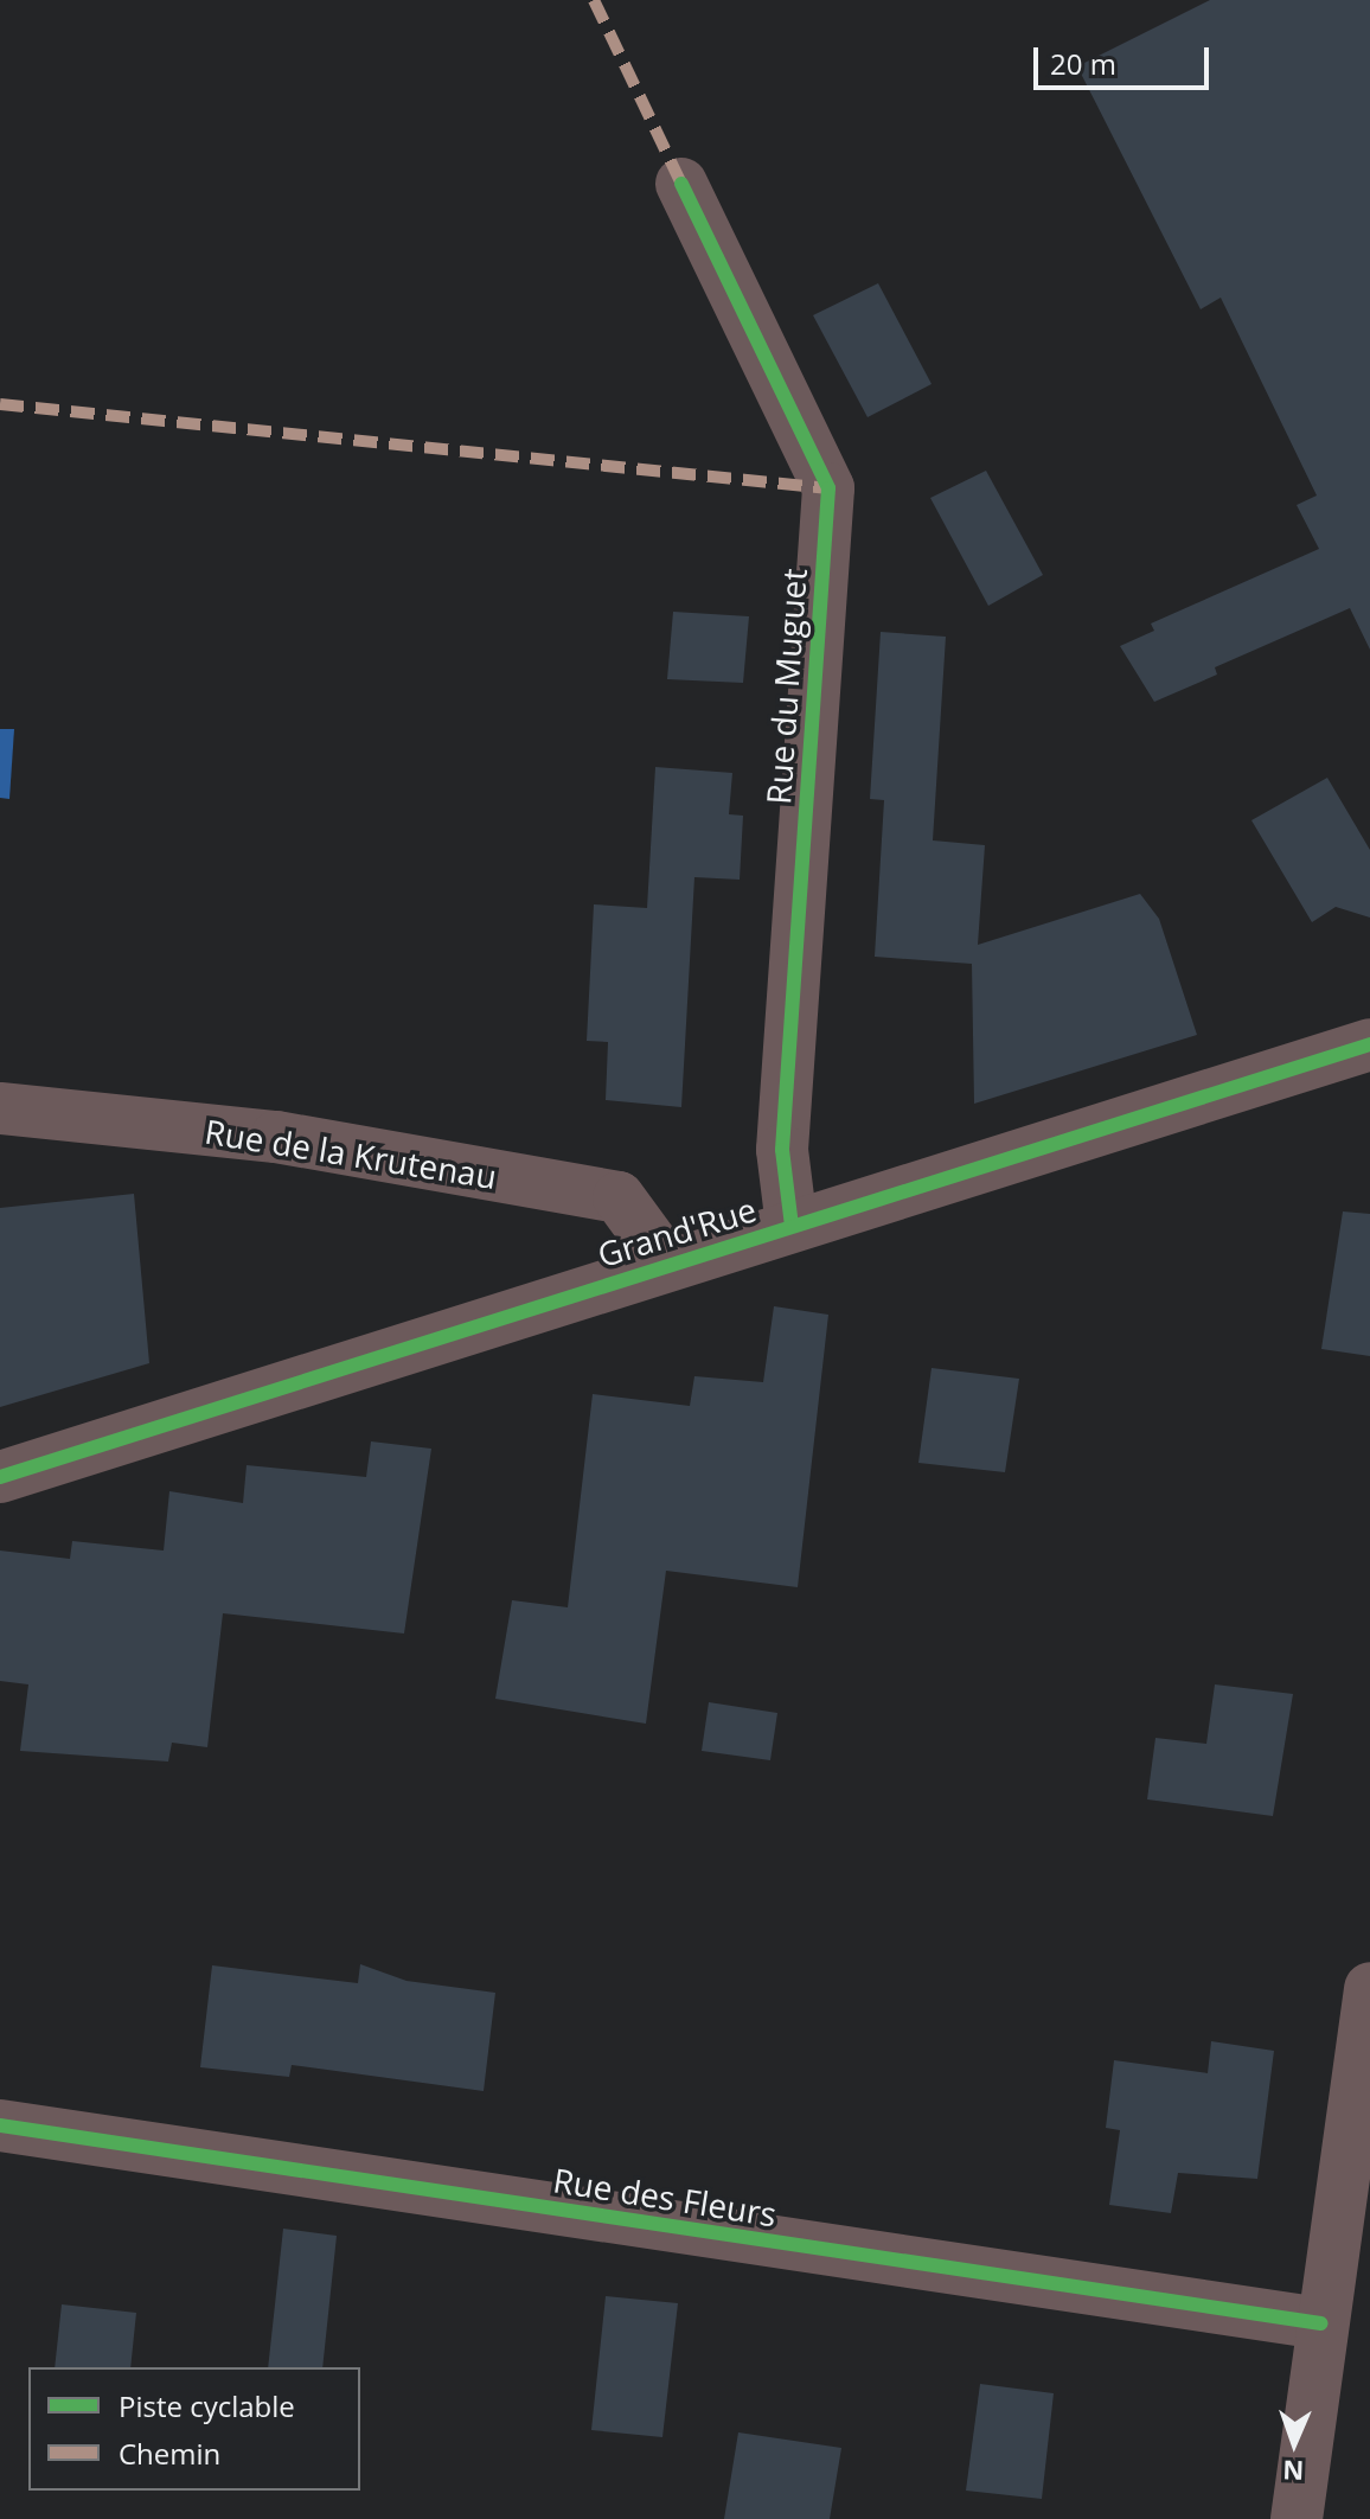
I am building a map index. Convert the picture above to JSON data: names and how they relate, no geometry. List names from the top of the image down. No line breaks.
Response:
{"streets":{"street":["Rue du Muguet","Rue de la Krutenau","Grand'Rue","Rue des Fleurs"]},"crossings":[["Rue du Muguet","Grand'Rue"],["Rue de la Krutenau","Grand'Rue"]],"legend":["Piste cyclable","Chemin"],"scale_bar":"20 m","north":"bottom"}
